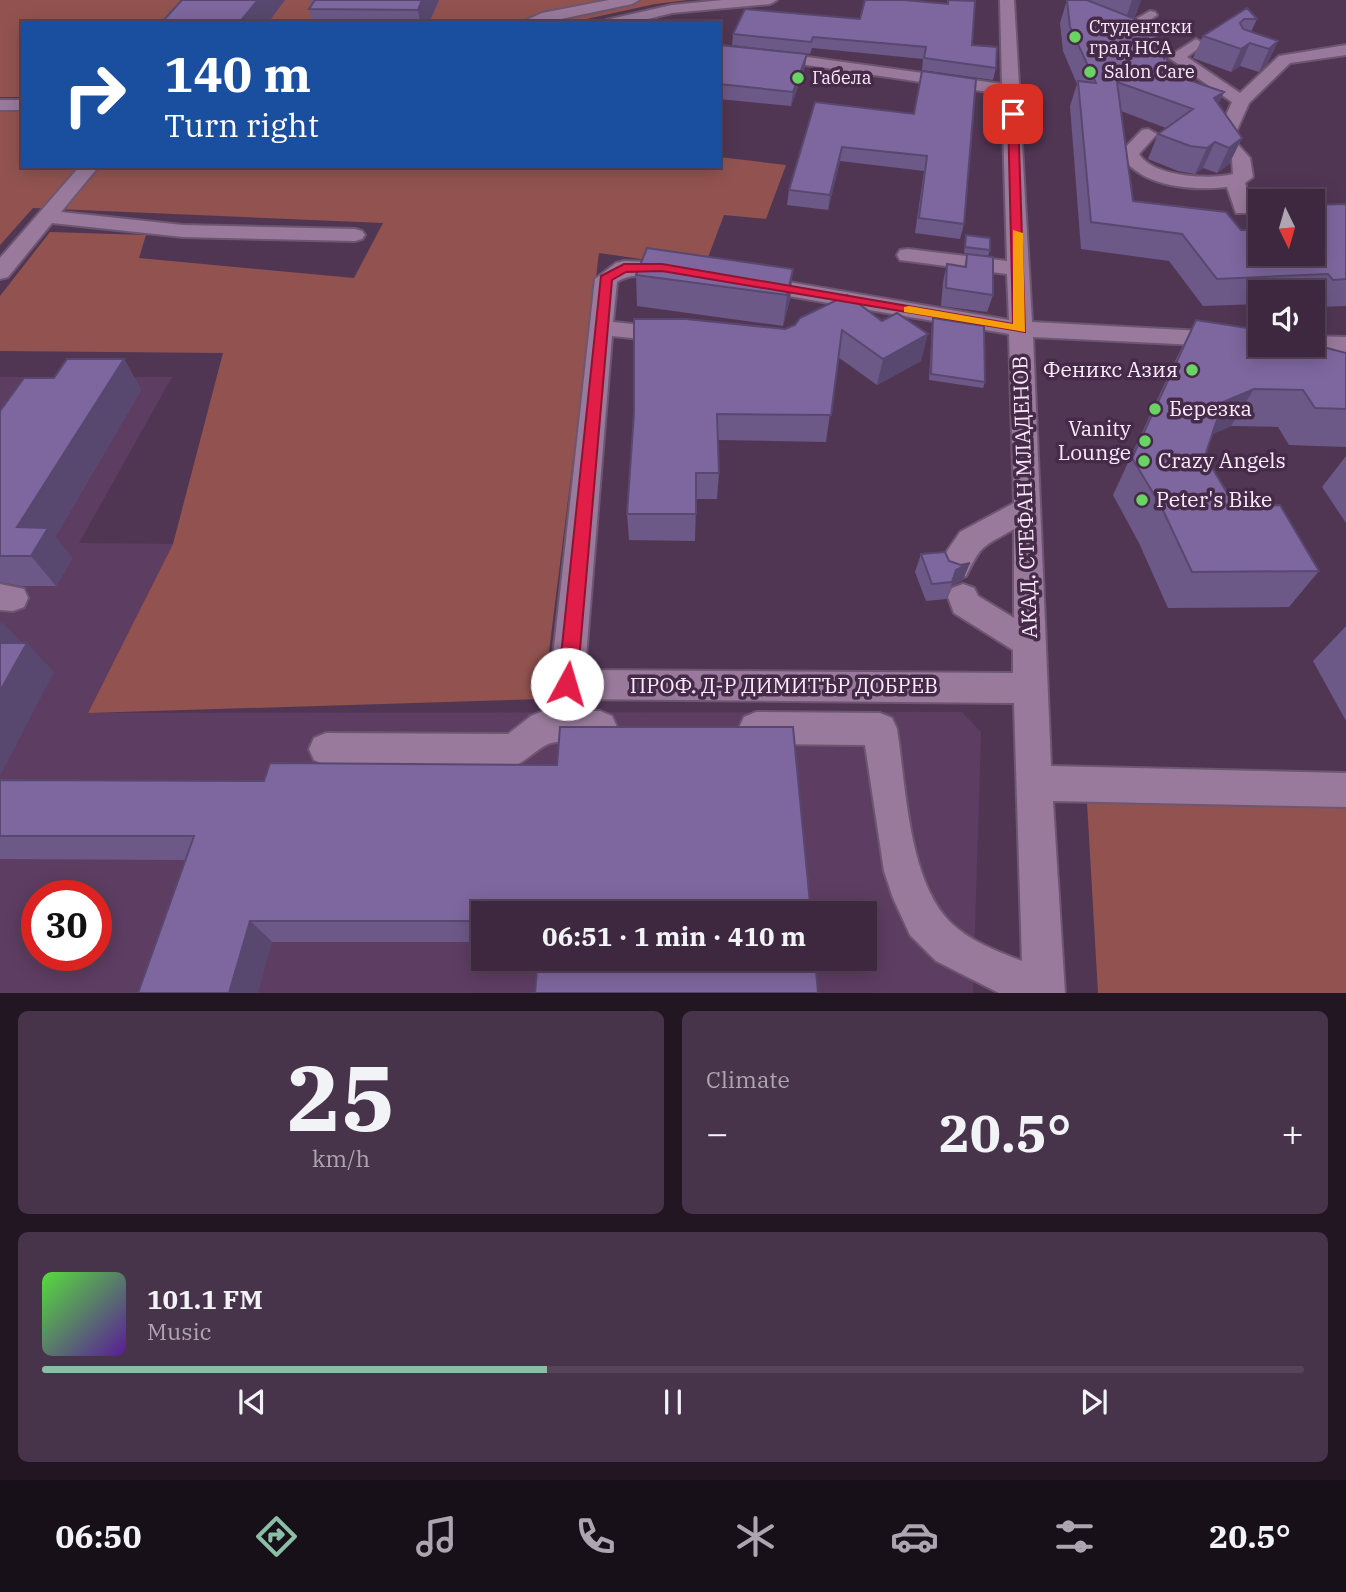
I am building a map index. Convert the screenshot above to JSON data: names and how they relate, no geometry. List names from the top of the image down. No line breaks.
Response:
{"streets":{"street":["АКАД. СТЕФАН МЛАДЕНОВ","ПРОФ. Д-Р ДИМИТЪР ДОБРЕВ"]},"crossings":[["АКАД. СТЕФАН МЛАДЕНОВ","ПРОФ. Д-Р ДИМИТЪР ДОБРЕВ"]],"places":["Студентски град НСА","Salon Care","Габела","Феникс Азия","Березка","Vanity Lounge","Crazy Angels","Peter's Bike"],"north":"bottom","page":{"turn":["140 m","Turn right"],"limit":"30","trip":"06:51 · 1 min · 410 m","tile":[["25","km/h"],"Climate"],"heat":["−","20.5°","+"],"song":["101.1 FM","Music"],"tabs":["06:50","20.5°"]}}
